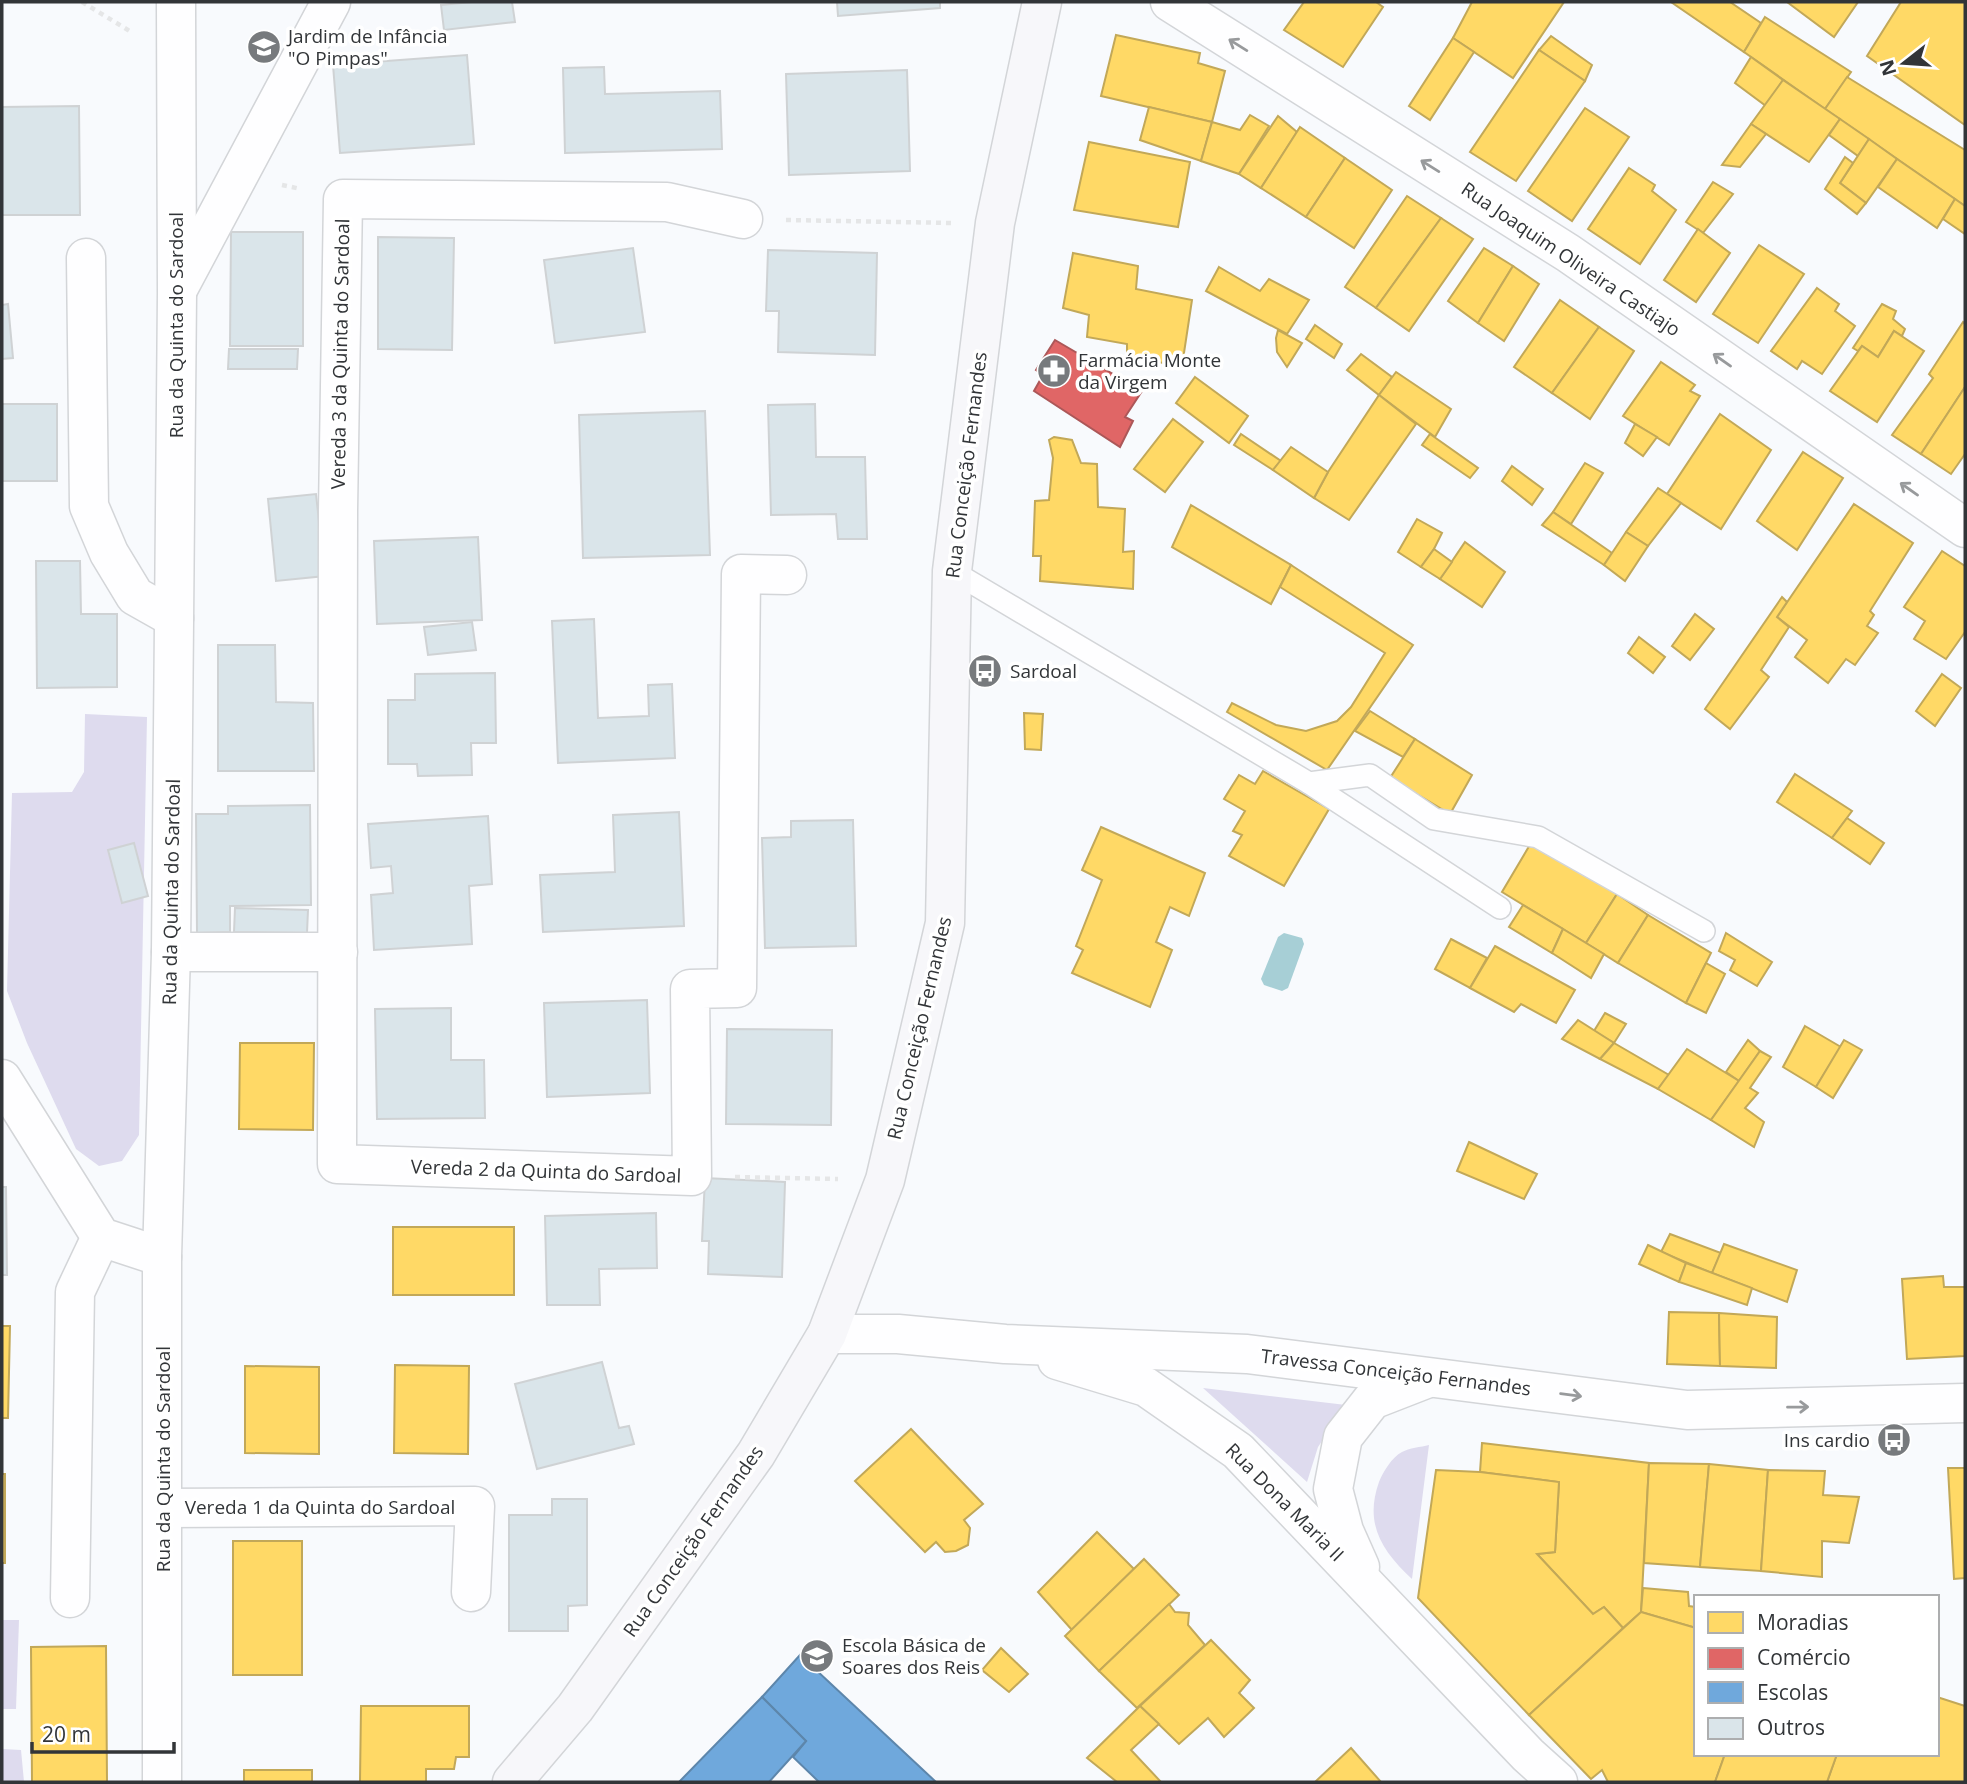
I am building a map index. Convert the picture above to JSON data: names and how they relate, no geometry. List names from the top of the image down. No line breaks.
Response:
{"streets":{"main road":["Rua Conceição Fernandes"],"street":["Rua Joaquim Oliveira Castiajo","Rua da Quinta do Sardoal","Vereda 3 da Quinta do Sardoal","Vereda 2 da Quinta do Sardoal","Travessa Conceição Fernandes","Rua Dona Maria II","Vereda 1 da Quinta do Sardoal"]},"crossings":[["Rua da Quinta do Sardoal","Vereda 1 da Quinta do Sardoal"],["Vereda 3 da Quinta do Sardoal","Vereda 2 da Quinta do Sardoal"],["Rua Conceição Fernandes","Travessa Conceição Fernandes"],["Travessa Conceição Fernandes","Rua Dona Maria II"]],"one_way":["Rua Joaquim Oliveira Castiajo","Travessa Conceição Fernandes"],"places":{"school or university":["Jardim de Infância \"O Pimpas\"","Escola Básica de Soares dos Reis"],"pharmacy":["Farmácia Monte da Virgem"],"bus stop":["Sardoal","Ins cardio"]},"legend":["Moradias","Comércio","Escolas","Outros"],"scale_bar":"20 m","north":"left"}
